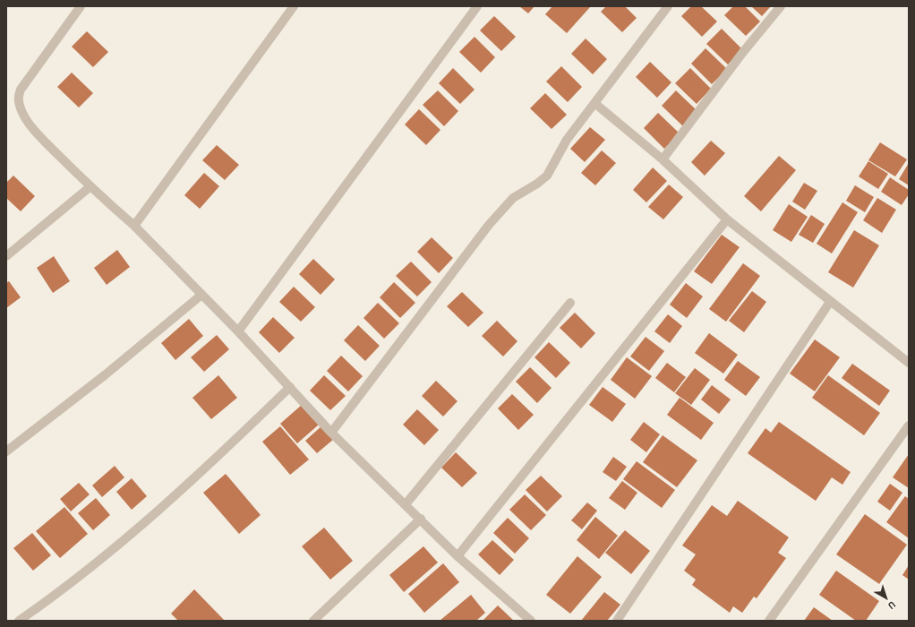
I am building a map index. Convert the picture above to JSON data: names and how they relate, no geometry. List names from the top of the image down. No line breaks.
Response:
{"north":"bottom right"}
